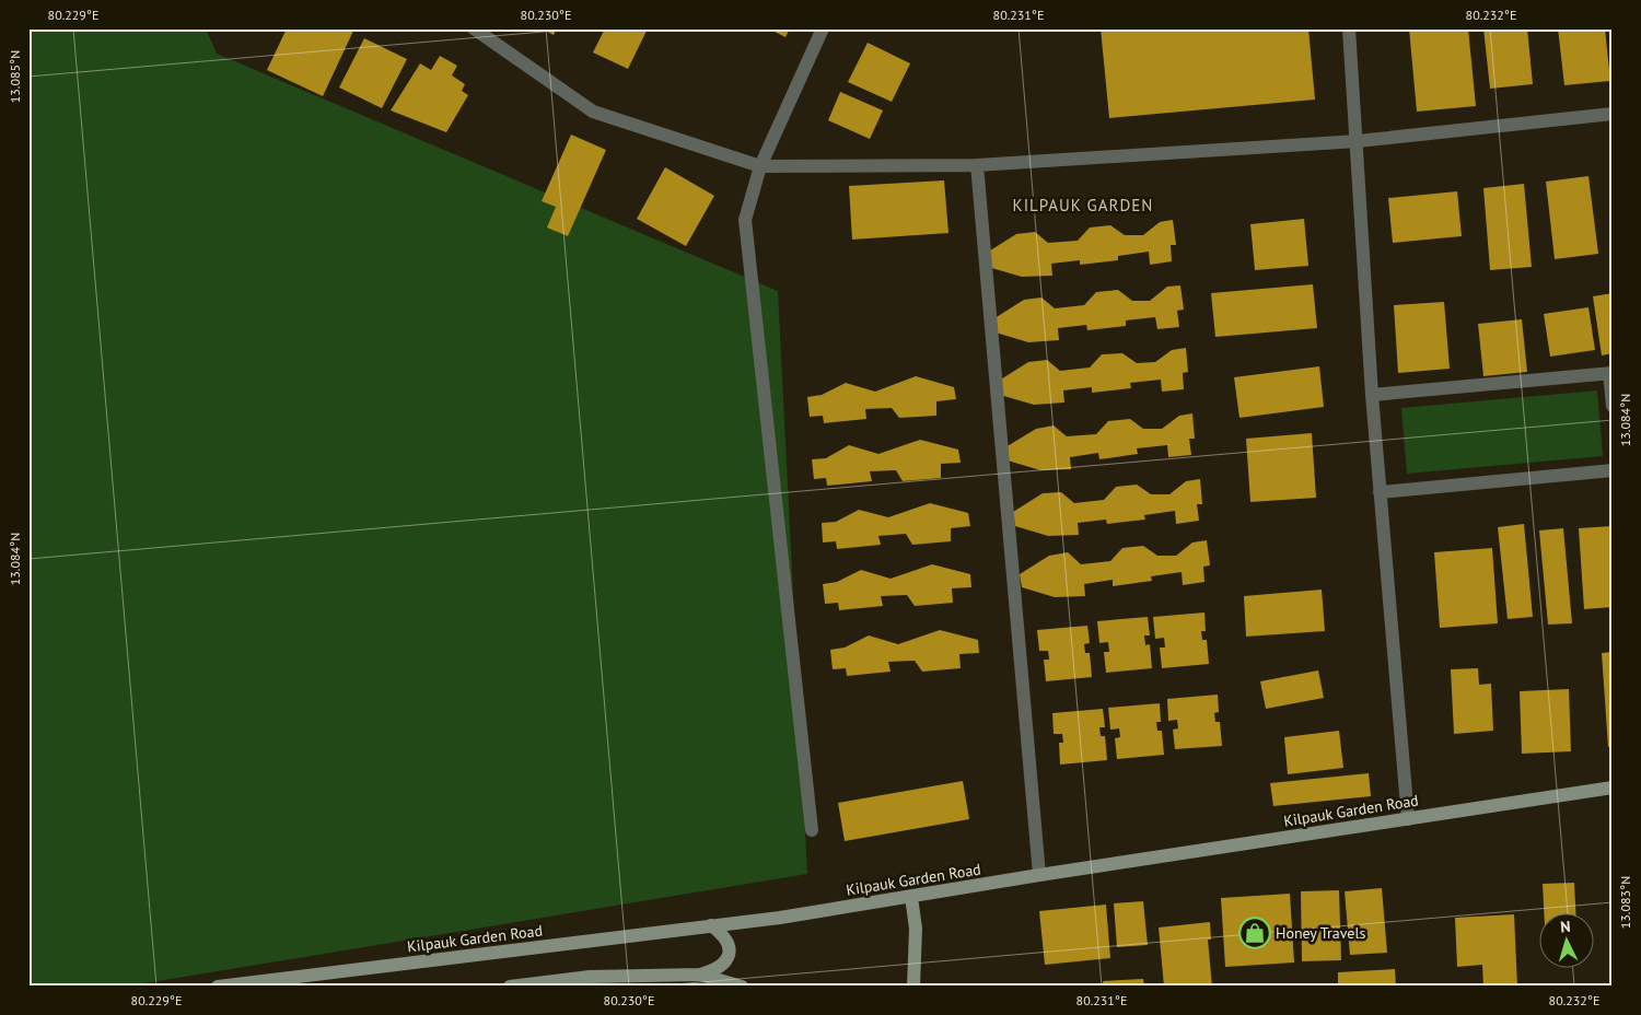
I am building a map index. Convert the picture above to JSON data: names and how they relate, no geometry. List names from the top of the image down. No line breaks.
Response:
{"streets":{"main road":["Kilpauk Garden Road"]},"districts":["KILPAUK GARDEN"],"places":{"shop":["Honey Travels"]},"north":"top","coordinates":["80.229°E","80.230°E","80.231°E","80.232°E","13.085°N","13.084°N","13.083°N"]}
